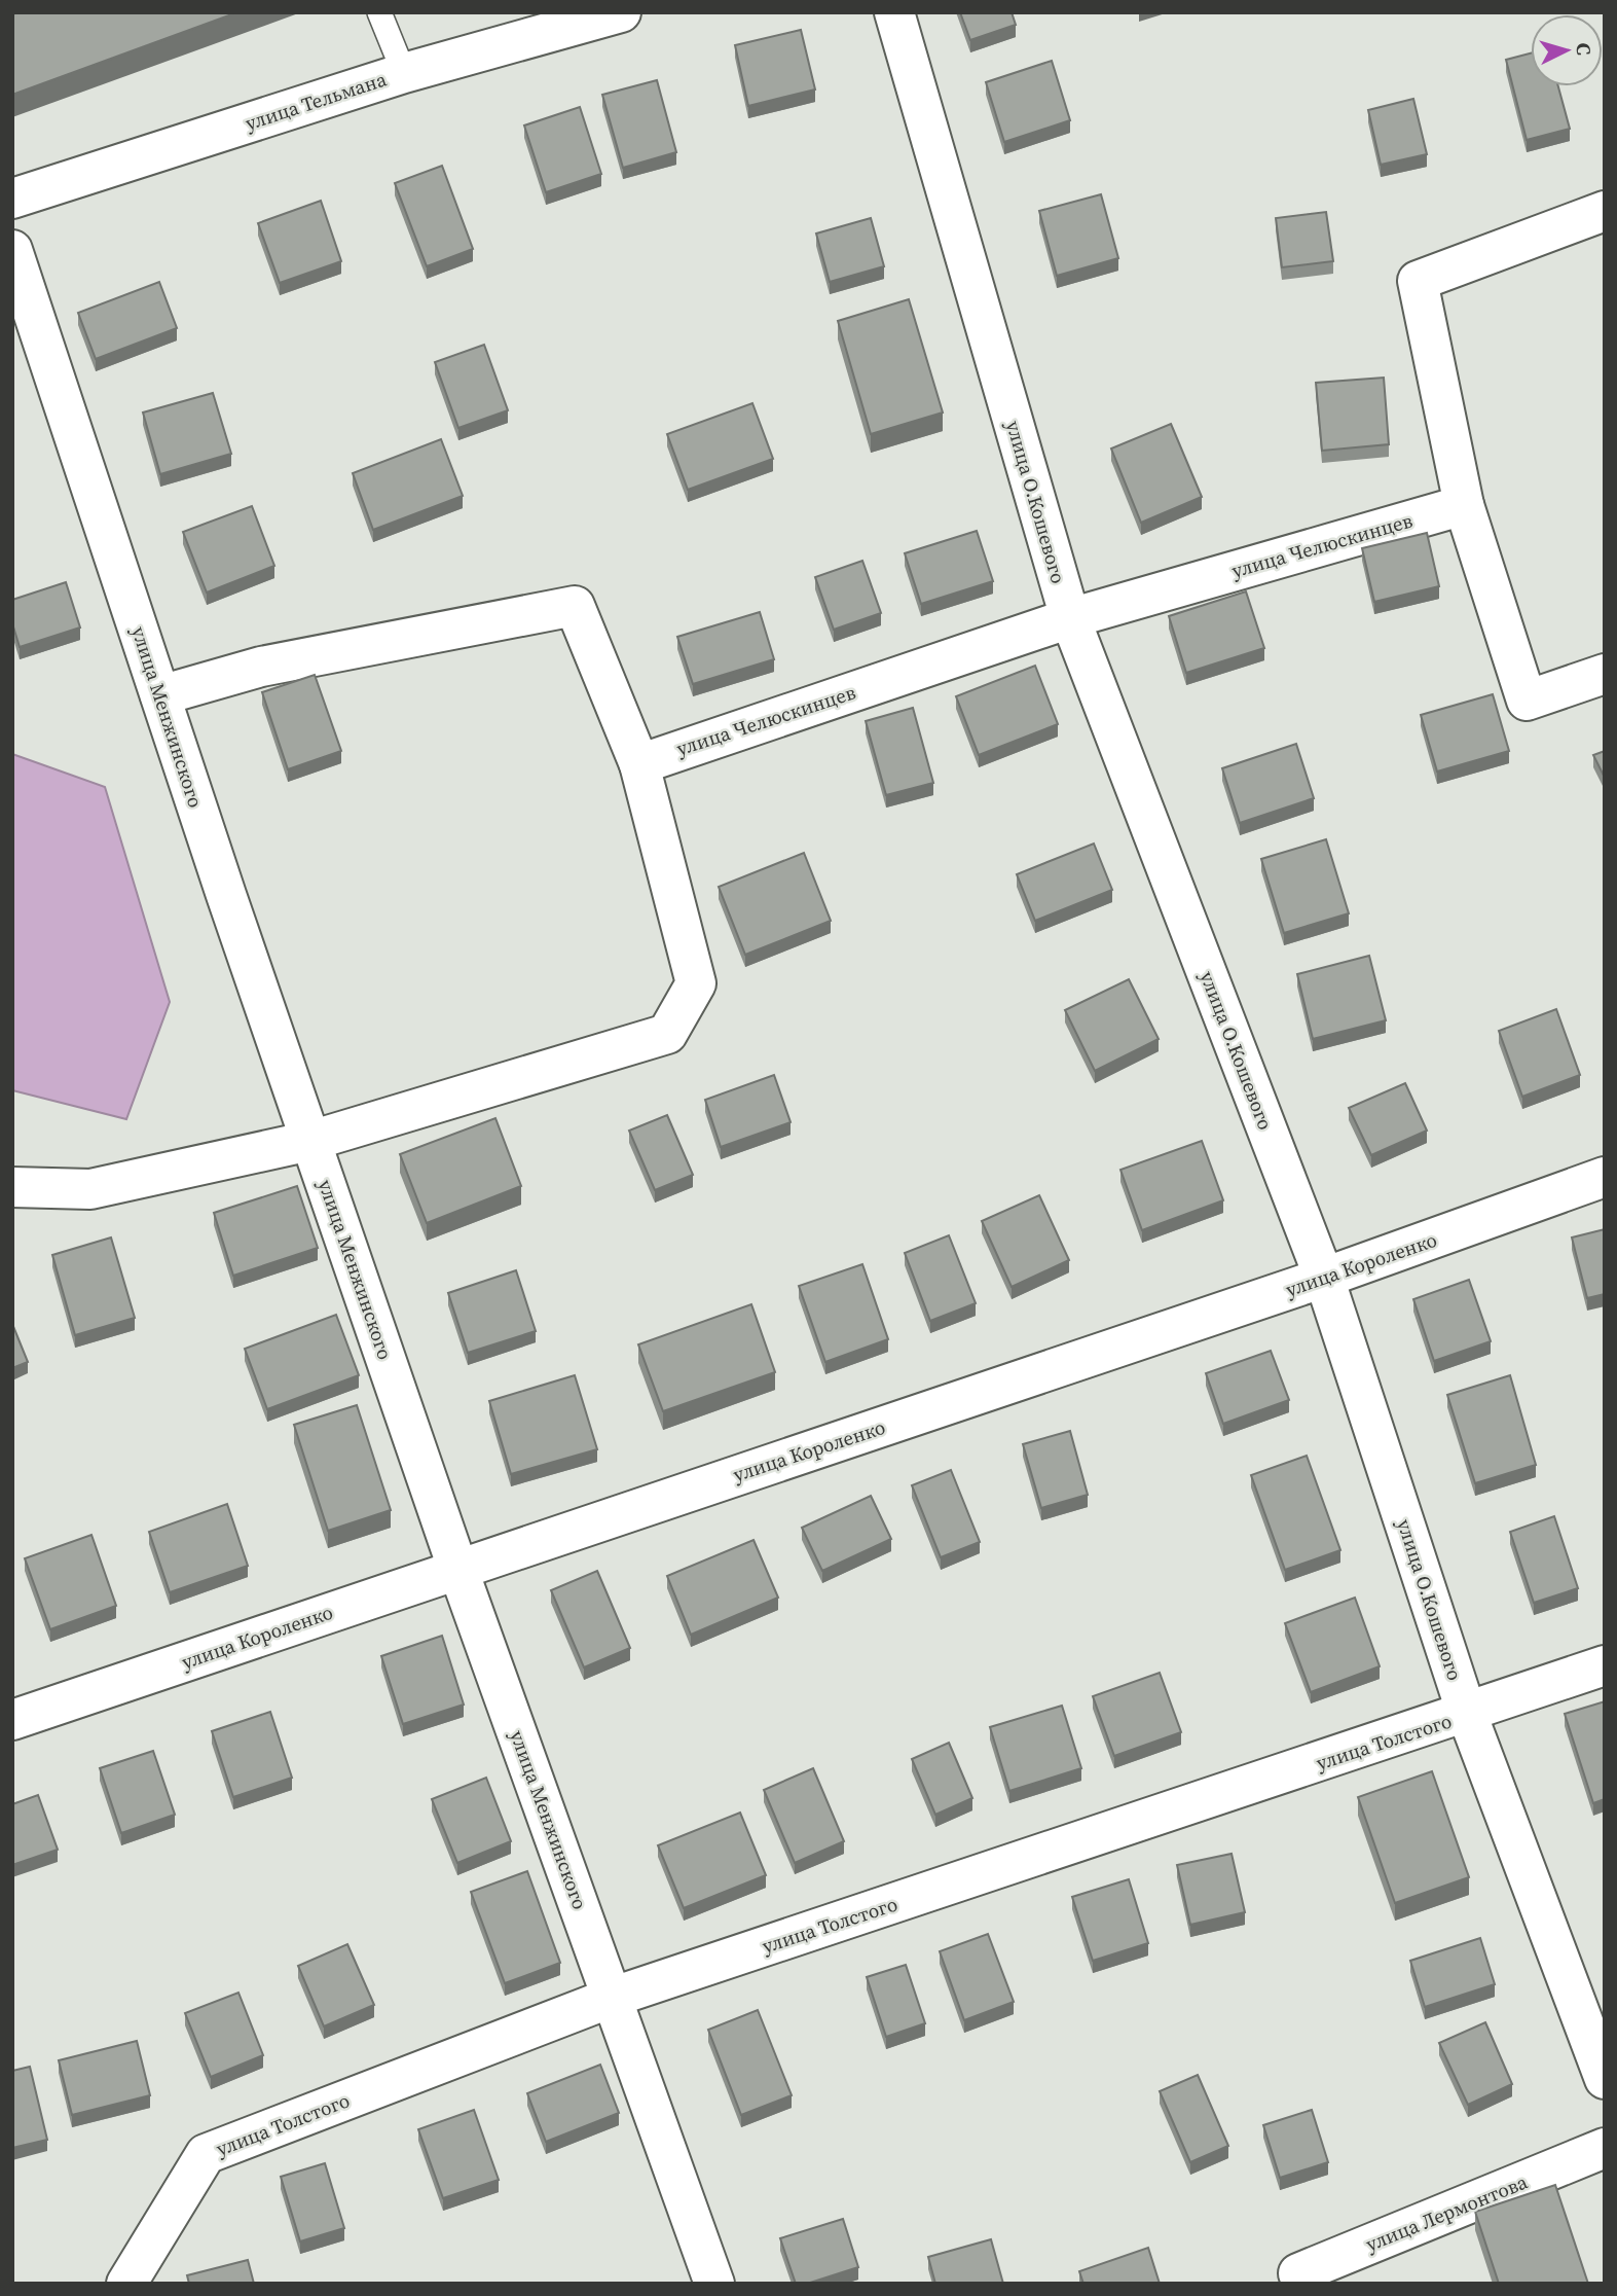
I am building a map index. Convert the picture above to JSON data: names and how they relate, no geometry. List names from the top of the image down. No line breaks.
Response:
{"streets":{"street":["улица Тельмана","улица О.Кошевого","улица Челюскинцев","улица Менжинского","улица Короленко","улица Толстого","улица Лермонтова"]},"crossings":[["улица О.Кошевого","улица Челюскинцев"],["улица О.Кошевого","улица Короленко"],["улица О.Кошевого","улица Толстого"],["улица Менжинского","улица Короленко"],["улица Менжинского","улица Толстого"]],"north":"right"}
